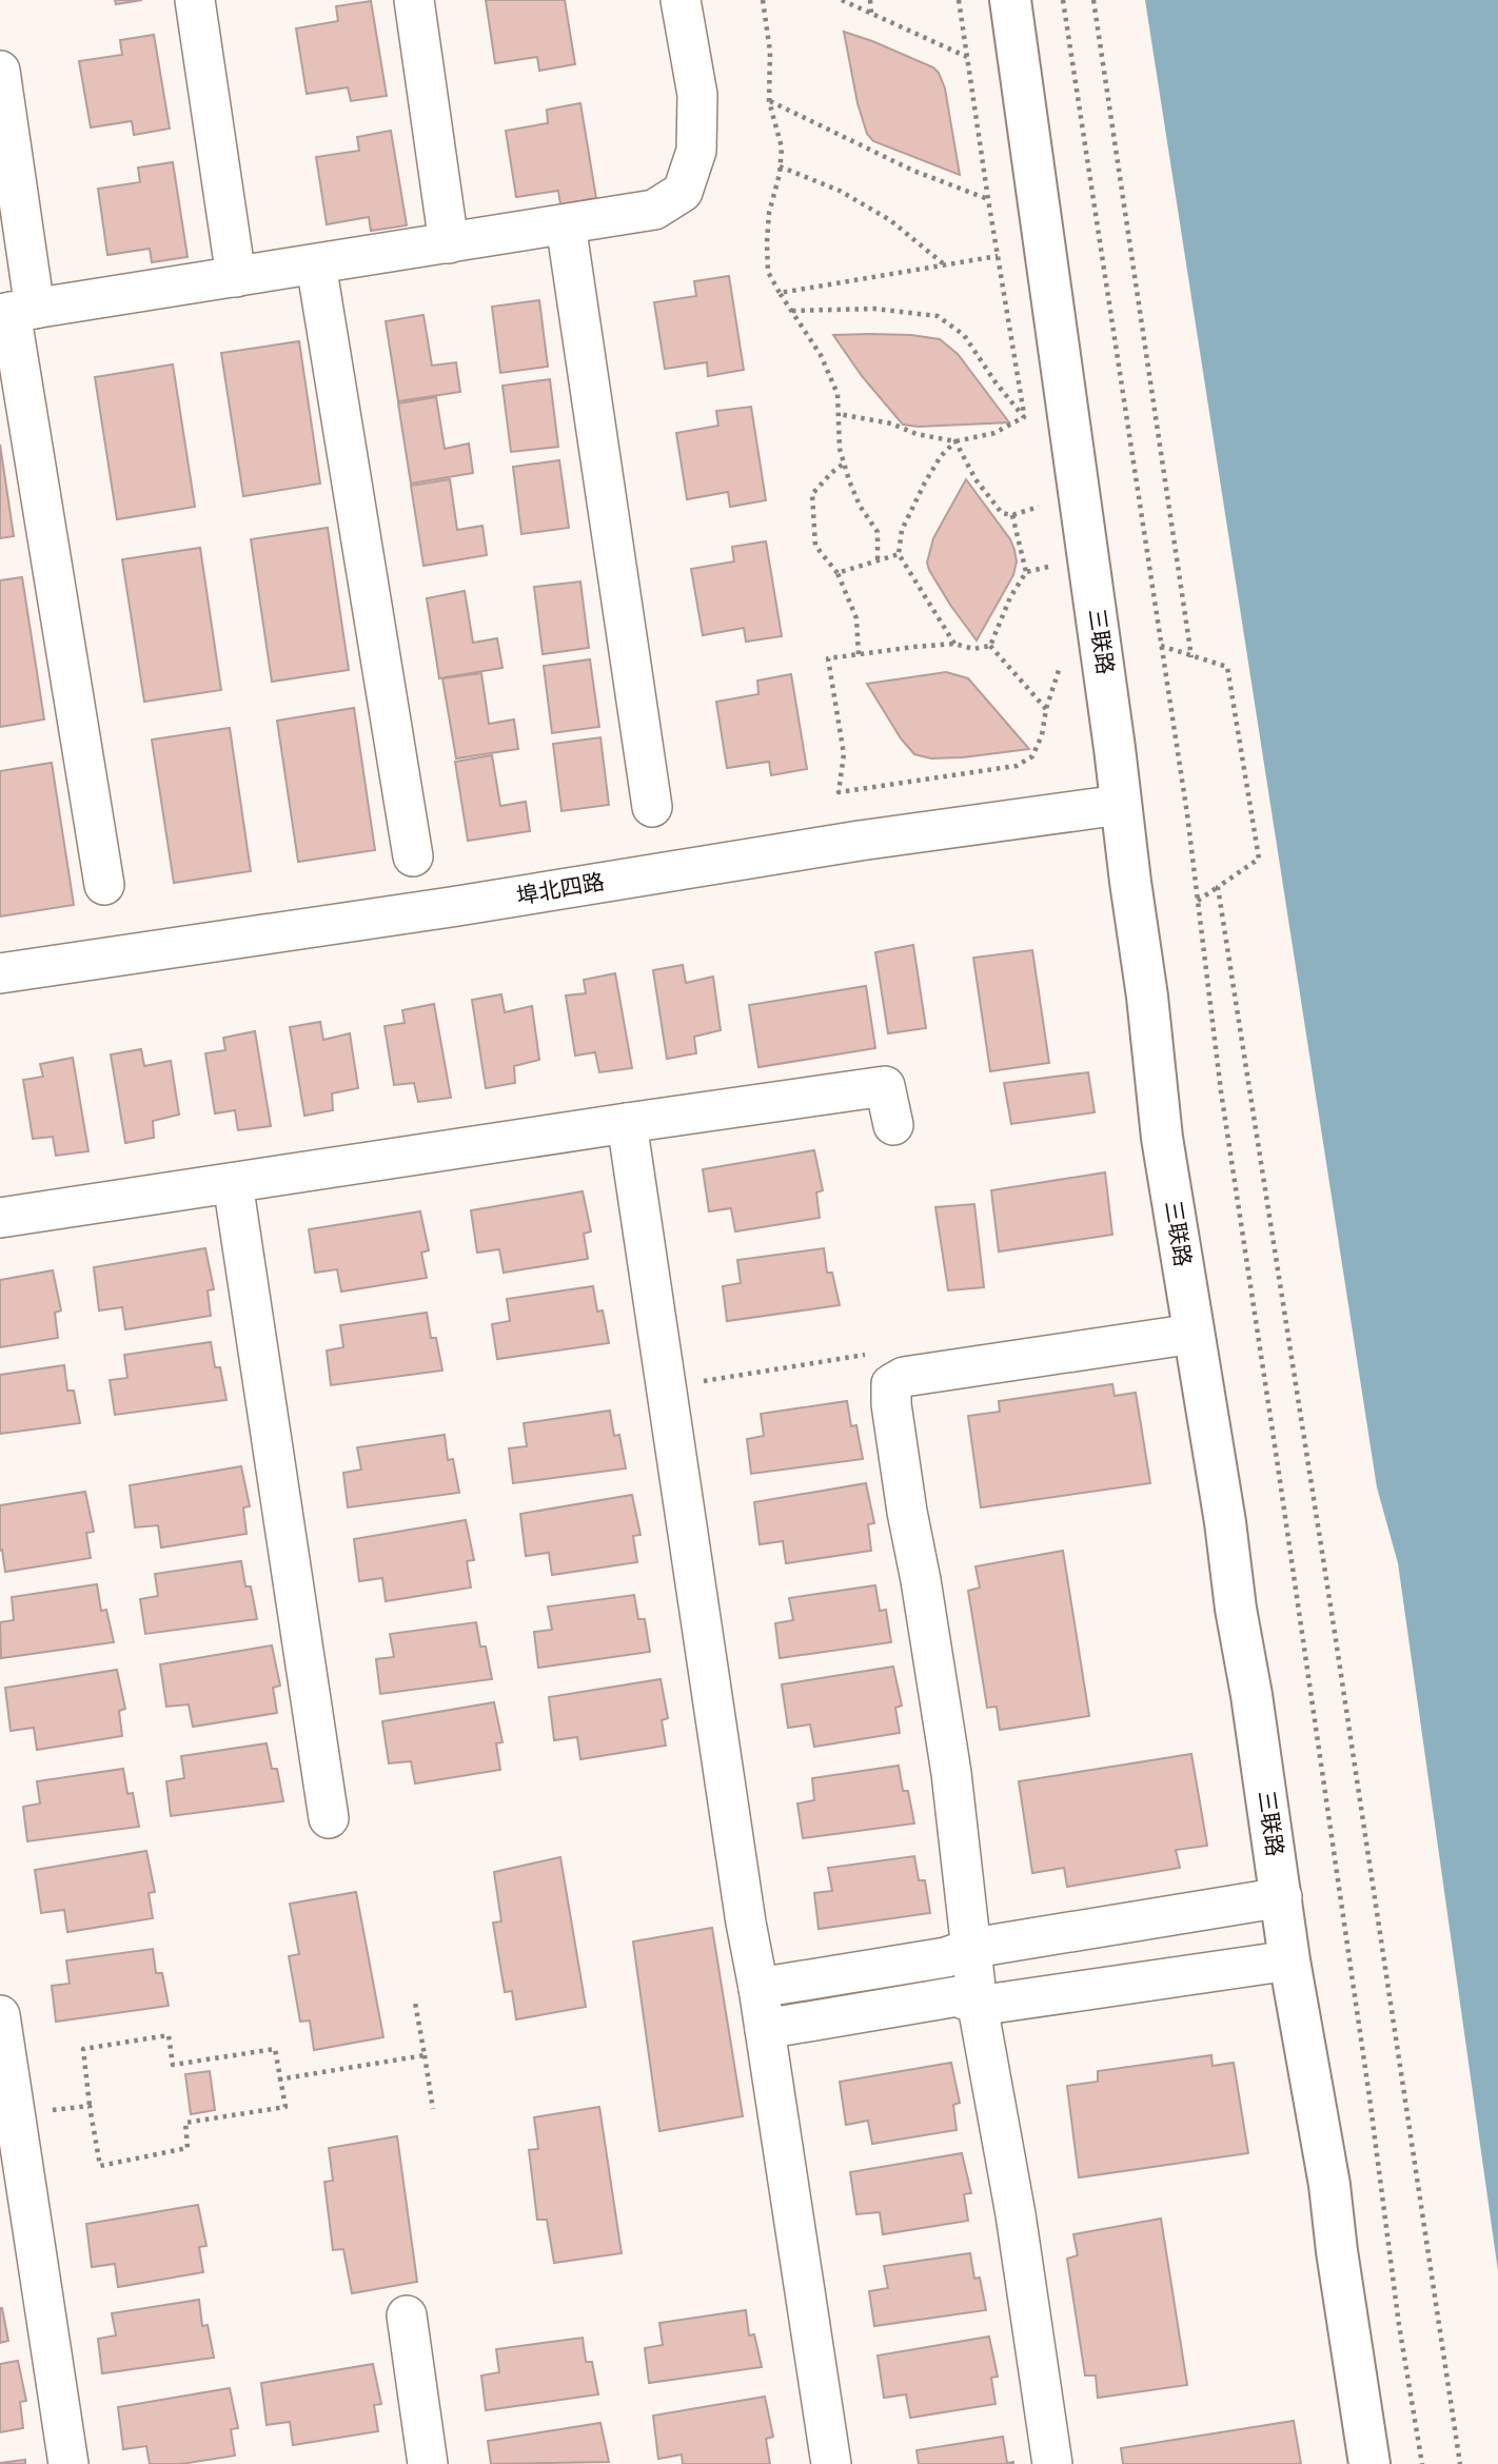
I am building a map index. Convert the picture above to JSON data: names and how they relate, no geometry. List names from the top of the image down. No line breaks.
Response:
{"streets":{"main road":["三联路"],"street":["埠北四路"]},"crossings":[["三联路","埠北四路"]]}
